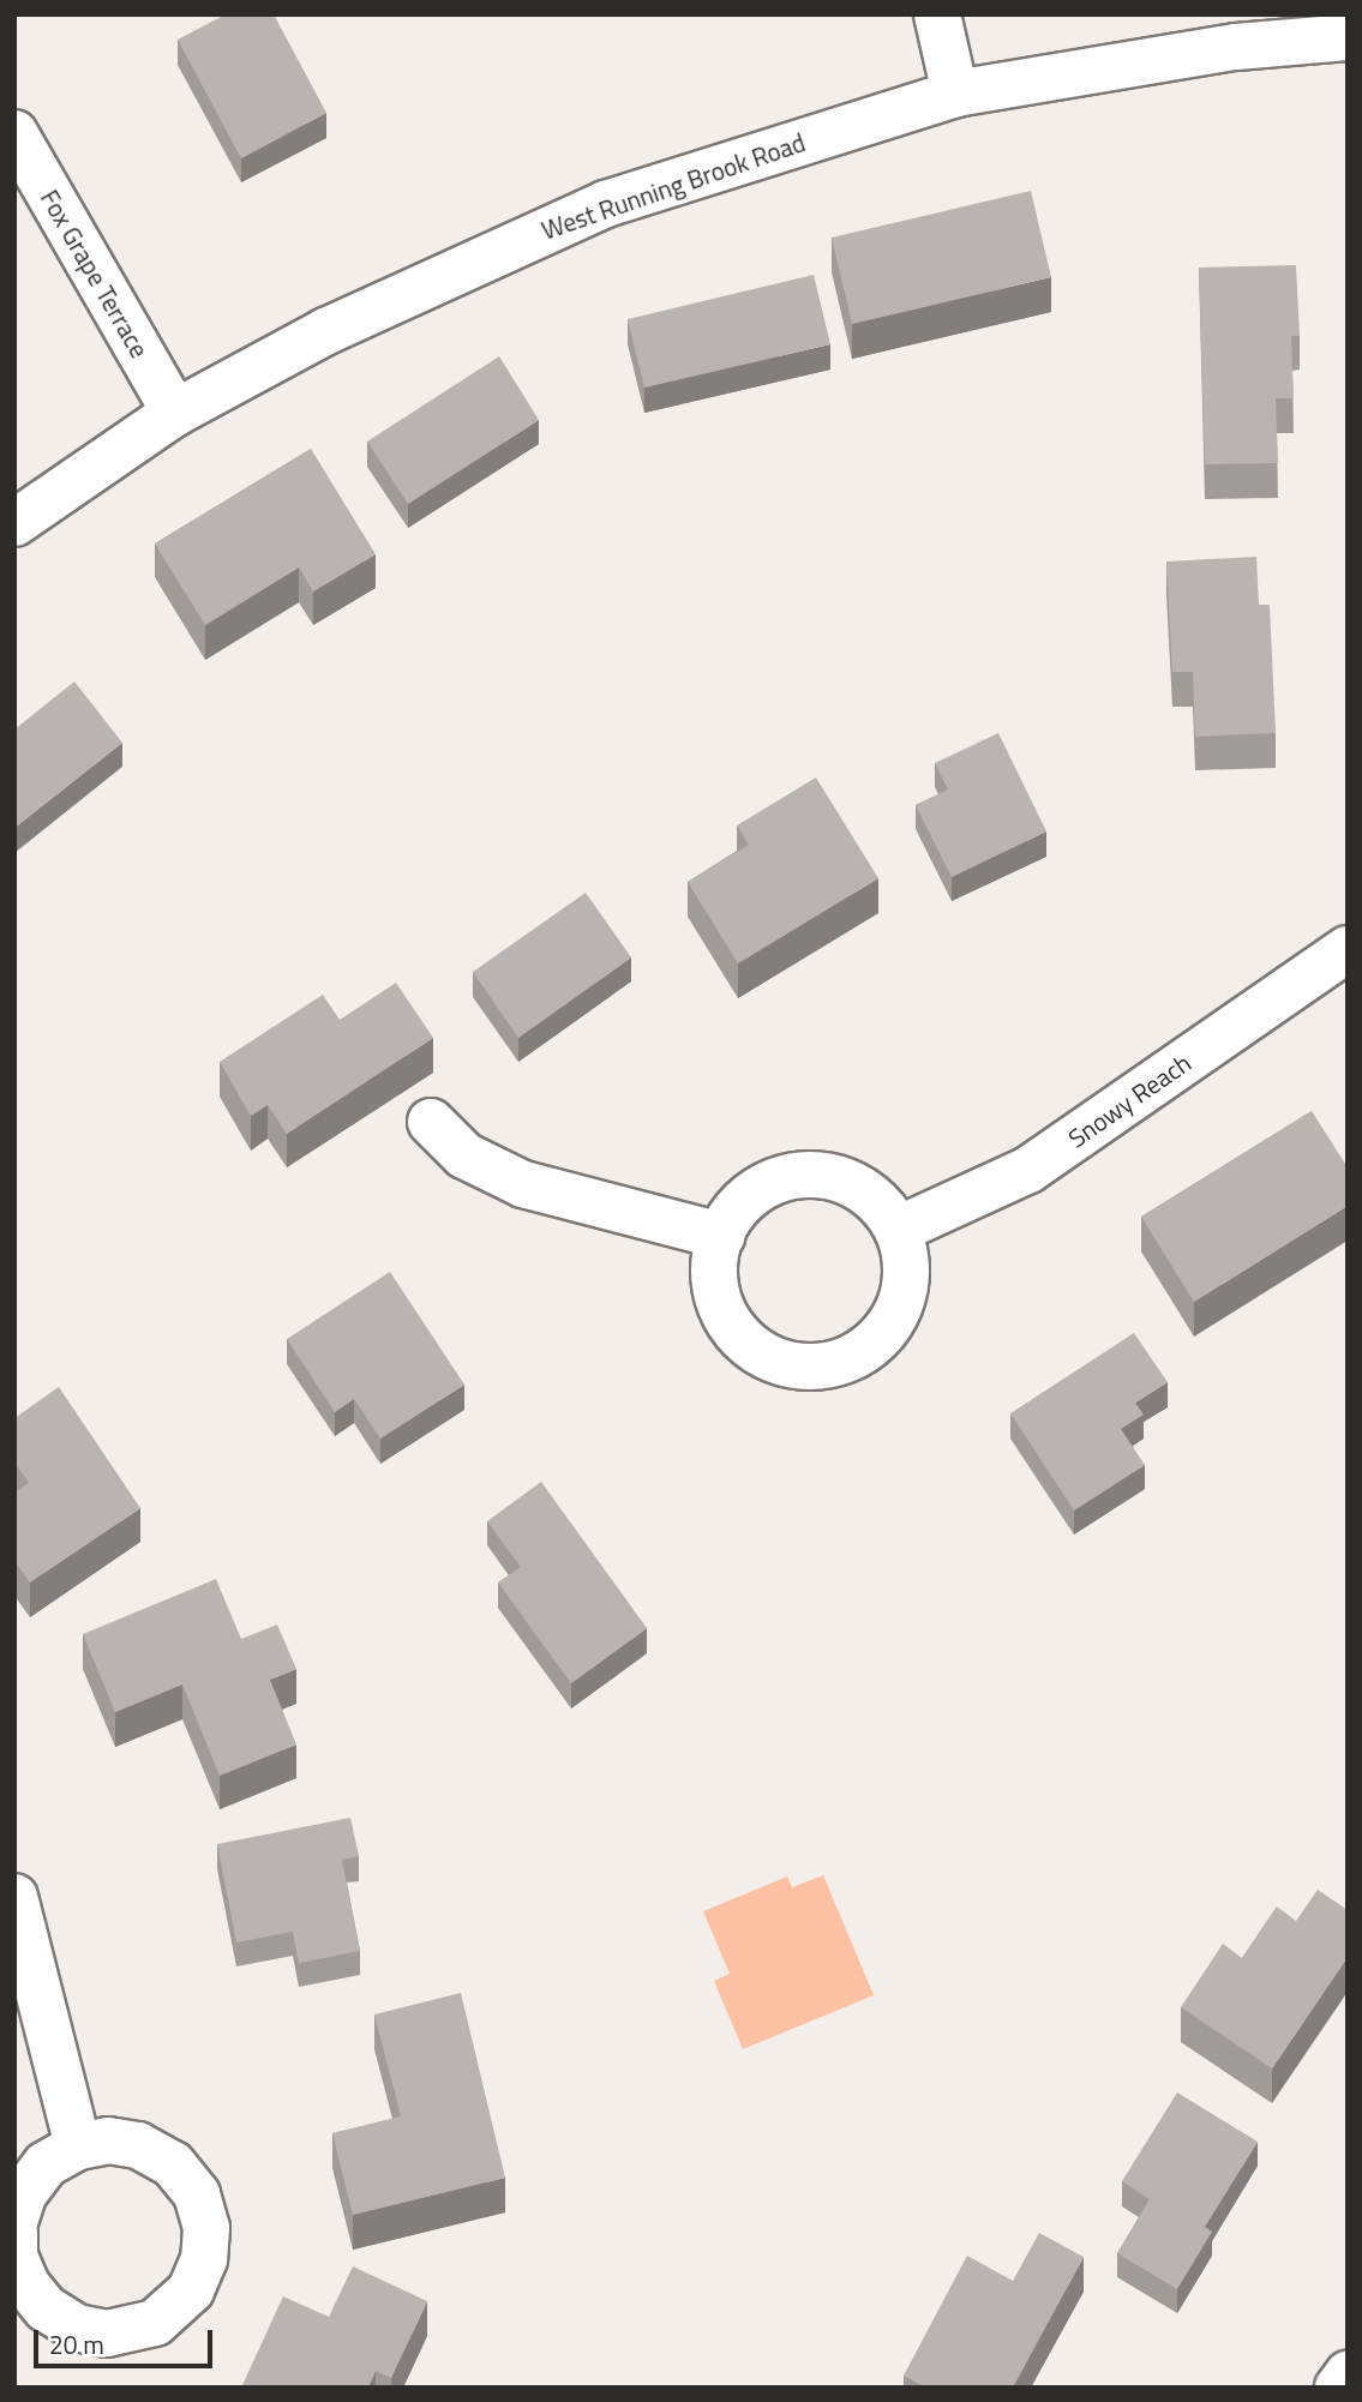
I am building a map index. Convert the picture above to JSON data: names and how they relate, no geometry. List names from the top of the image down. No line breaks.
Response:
{"streets":{"street":["West Running Brook Road","Fox Grape Terrace","Snowy Reach"]},"crossings":[["West Running Brook Road","Fox Grape Terrace"]],"scale_bar":"20 m"}
